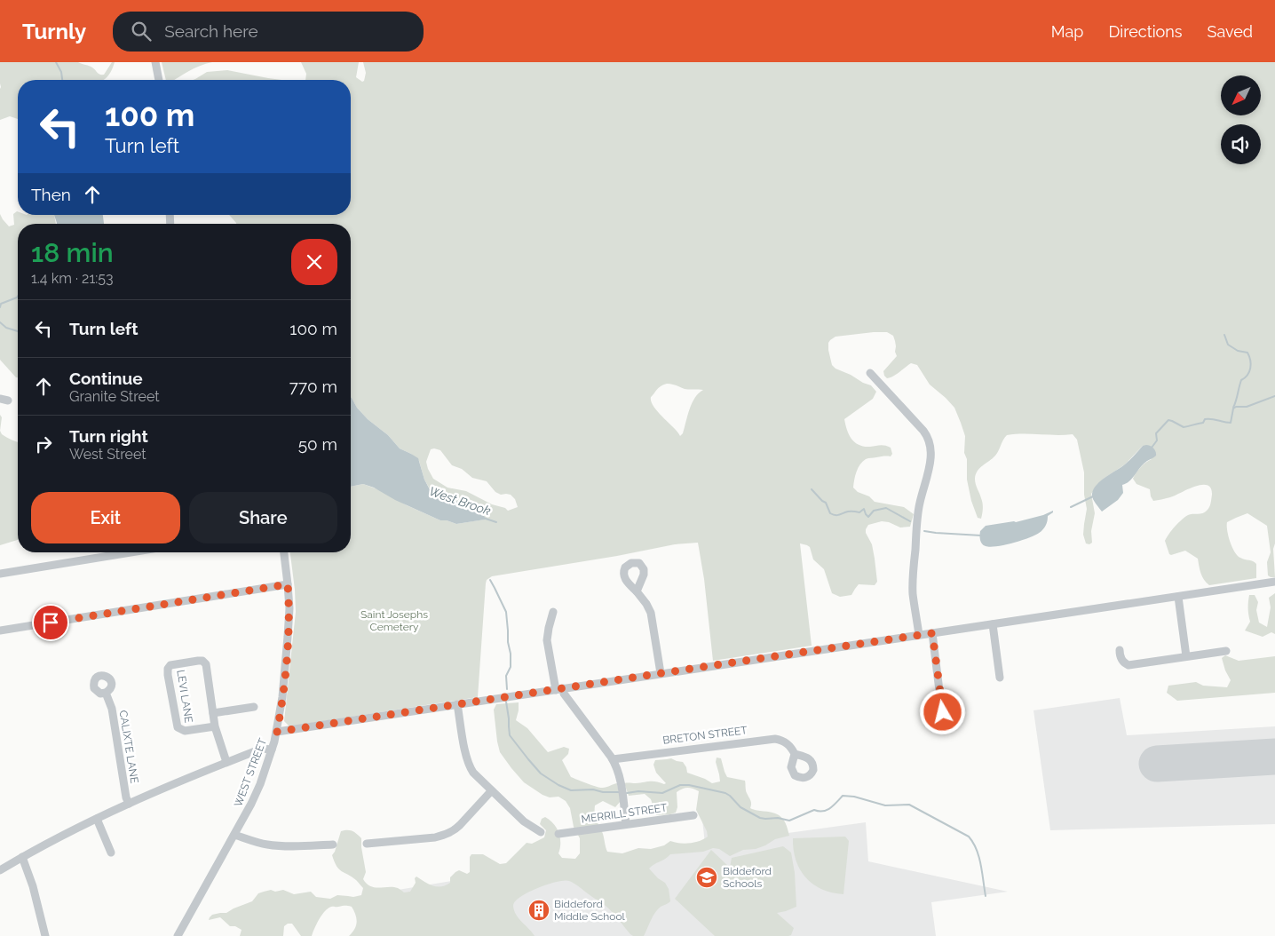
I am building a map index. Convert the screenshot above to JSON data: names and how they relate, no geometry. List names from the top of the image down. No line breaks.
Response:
{"streets":{"street":["LEVI LANE","BRETON STREET","CALIXTE LANE","WEST STREET","MERRILL STREET"]},"water":["West Brook"],"parks":["Saint Josephs Cemetery"],"places":{"school or university":["Biddeford Schools"],"building":["Biddeford Middle School"]},"north":"bottom left","page":{"header":"Turnly","search":"Search here","nav":["Map","Directions","Saved"],"turn":["100 m","Turn left"],"then":"Then","heading":["18 min","1.4 km · 21:53"],"list":[{"name":"Turn left","value":"100 m"},{"name":"Continue","note":"Granite Street","value":"770 m"},{"name":"Turn right","note":"West Street","value":"50 m"}],"buttons":["Exit","Share"]}}
